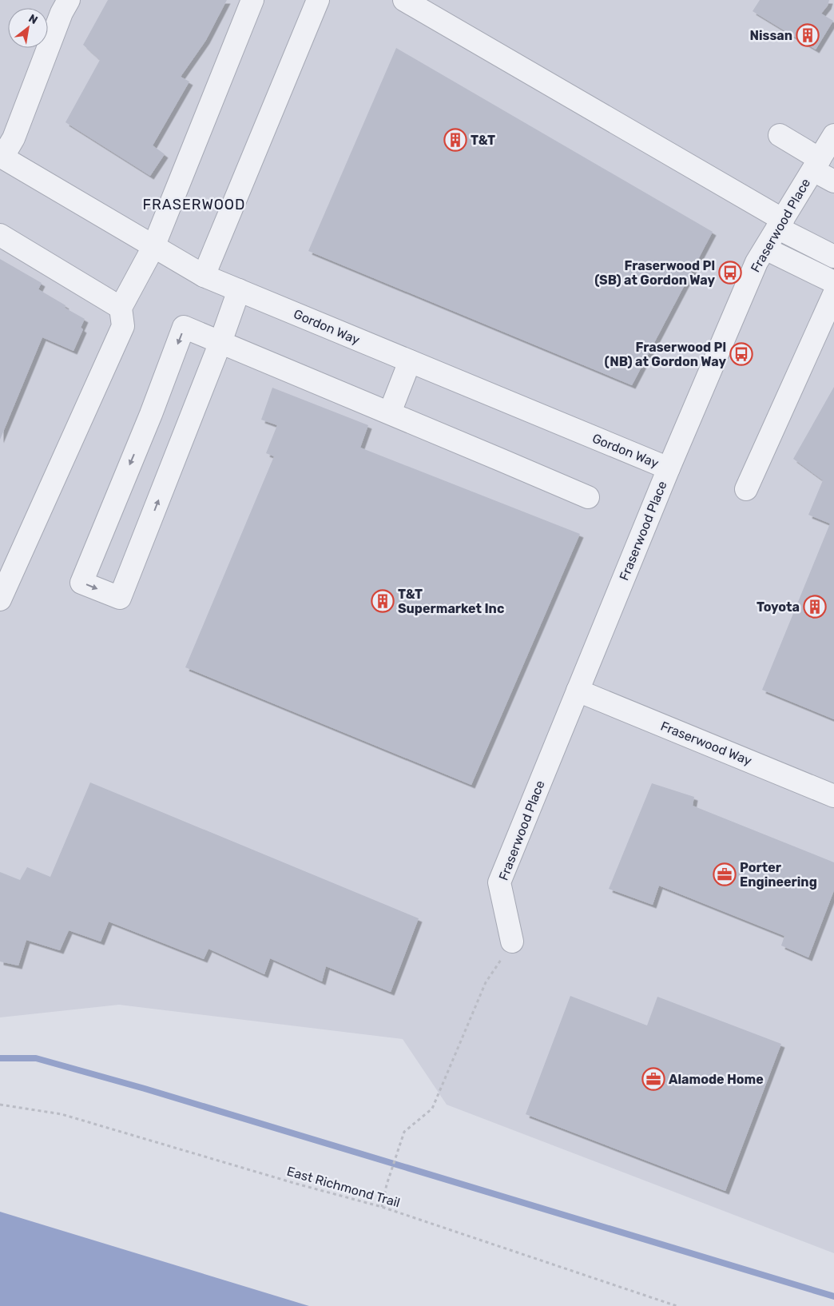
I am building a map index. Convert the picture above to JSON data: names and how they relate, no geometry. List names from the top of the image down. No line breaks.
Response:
{"streets":{"street":["Fraserwood Place","Gordon Way","Fraserwood Way"],"path":["East Richmond Trail"]},"crossings":[["Fraserwood Place","Gordon Way"],["Fraserwood Place","Fraserwood Way"]],"districts":["FRASERWOOD"],"places":{"building":["Nissan","T&T","T&T Supermarket Inc","Toyota"],"bus stop":["Fraserwood Pl (SB) at Gordon Way","Fraserwood Pl (NB) at Gordon Way"],"office":["Porter Engineering","Alamode Home"]},"north":"top right"}
